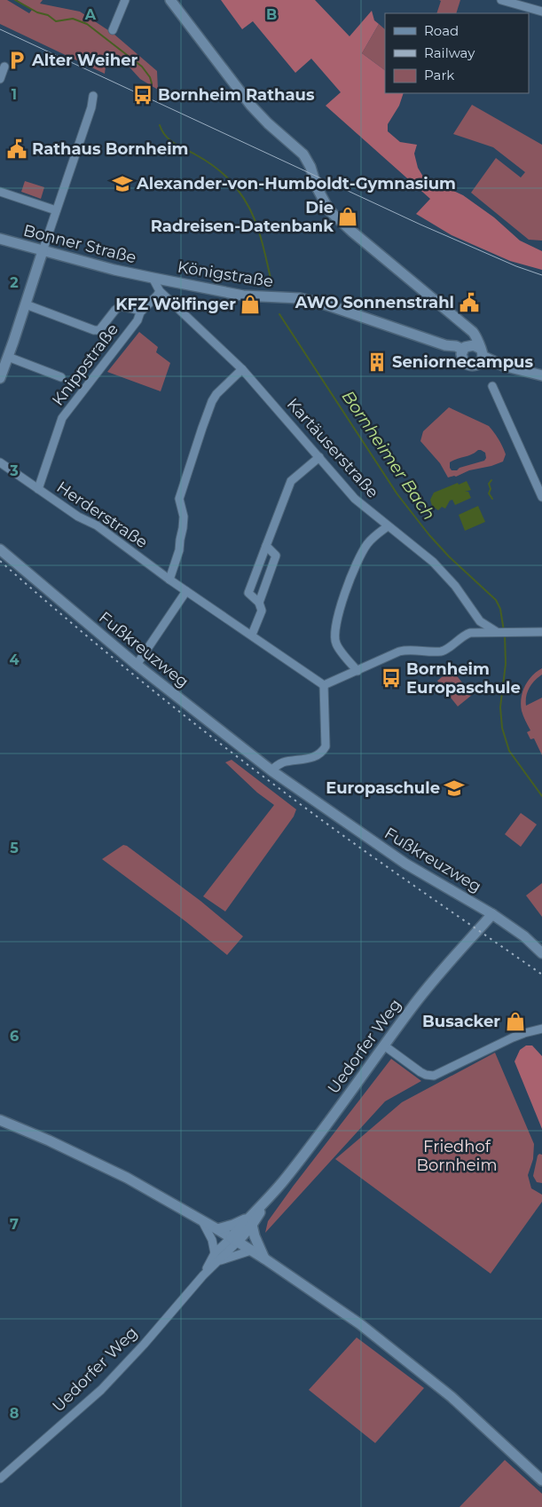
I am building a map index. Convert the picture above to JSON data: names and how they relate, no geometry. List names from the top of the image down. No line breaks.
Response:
{"streets":{"street":["Bonner Straße","Königstraße","Knippstraße","Kartäuserstraße","Herderstraße","Fußkreuzweg","Uedorfer Weg"]},"crossings":[["Bonner Straße","Königstraße"],["Bonner Straße","Kartäuserstraße"],["Königstraße","Kartäuserstraße"],["Knippstraße","Kartäuserstraße"],["Knippstraße","Herderstraße"],["Fußkreuzweg","Uedorfer Weg"]],"water":["Bornheimer Bach"],"parks":["Friedhof Bornheim"],"places":{"parking":["Alter Weiher"],"bus stop":["Bornheim Rathaus","Bornheim Europaschule"],"public building":["Rathaus Bornheim","AWO Sonnenstrahl"],"school or university":["Alexander-von-Humboldt-Gymnasium","Europaschule"],"shop":["Die Radreisen-Datenbank","KFZ Wölfinger","Busacker"],"building":["Seniornecampus"]},"legend":["Road","Railway","Park"],"grid":{"columns":["A","B"],"rows":["1","2","3","4","5","6","7","8"]}}
